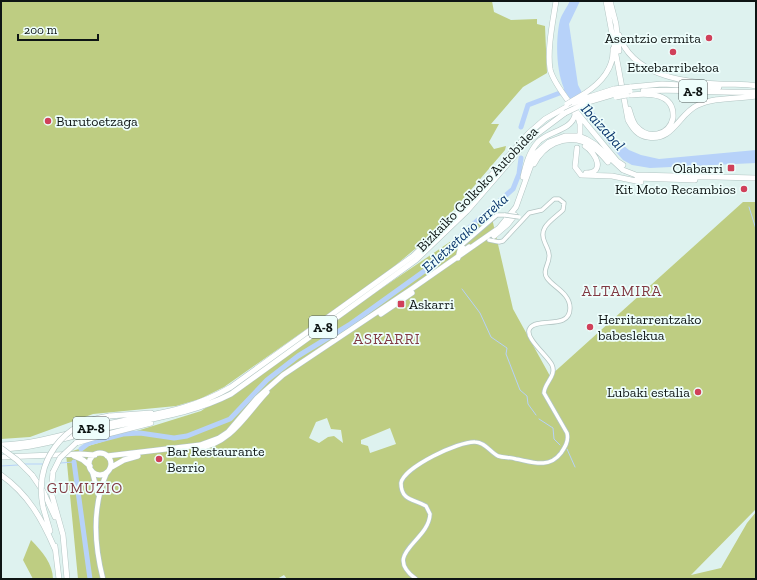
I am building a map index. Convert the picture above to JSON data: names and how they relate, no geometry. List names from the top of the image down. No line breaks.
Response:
{"streets":{"highway":["A-8","Bizkaiko Golkoko Autobidea","AP-8"]},"districts":["ALTAMIRA","ASKARRI","GUMUZIO"],"water":["Ibaizabal","Erletxetako erreka"],"places":{"other":["Asentzio ermita","Etxebarribekoa","Burutoetzaga","Kit Moto Recambios","Herritarrentzako babeslekua","Lubaki estalia","Bar Restaurante Berrio"],"transit":["Olabarri","Askarri"]},"scale_bar":"200 m"}
